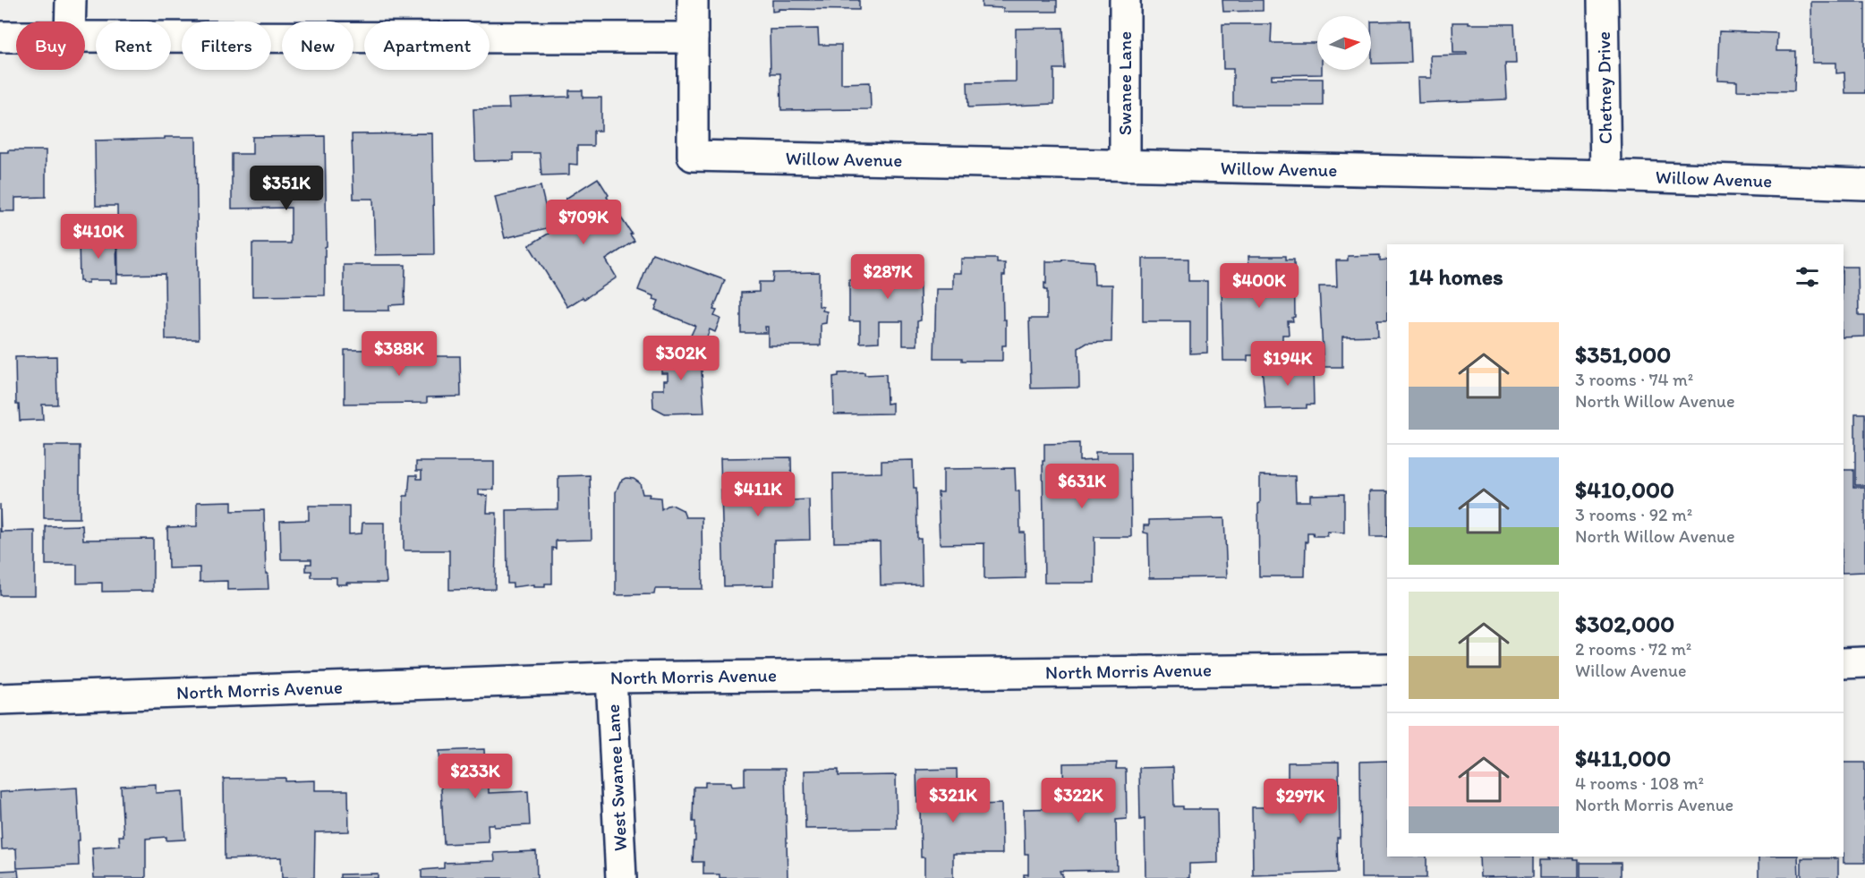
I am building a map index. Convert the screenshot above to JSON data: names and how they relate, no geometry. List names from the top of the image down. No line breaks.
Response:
{"streets":{"street":["Swanee Lane","Chetney Drive","Willow Avenue","North Morris Avenue","West Swanee Lane"]},"crossings":[["Swanee Lane","Willow Avenue"],["Chetney Drive","Willow Avenue"],["North Morris Avenue","West Swanee Lane"]],"north":"right","page":{"chip":["Buy","Rent","Filters","New","Apartment"],"price":["$351K","$709K","$410K","$287K","$400K","$388K","$302K","$194K","$631K","$411K","$233K","$321K","$322K","$297K"],"heading":"14 homes","list":[{"name":"$351,000","note":"3 rooms · 74 m² · North Willow Avenue"},{"name":"$410,000","note":"3 rooms · 92 m² · North Willow Avenue"},{"name":"$302,000","note":"2 rooms · 72 m² · Willow Avenue"},{"name":"$411,000","note":"4 rooms · 108 m² · North Morris Avenue"}]}}
